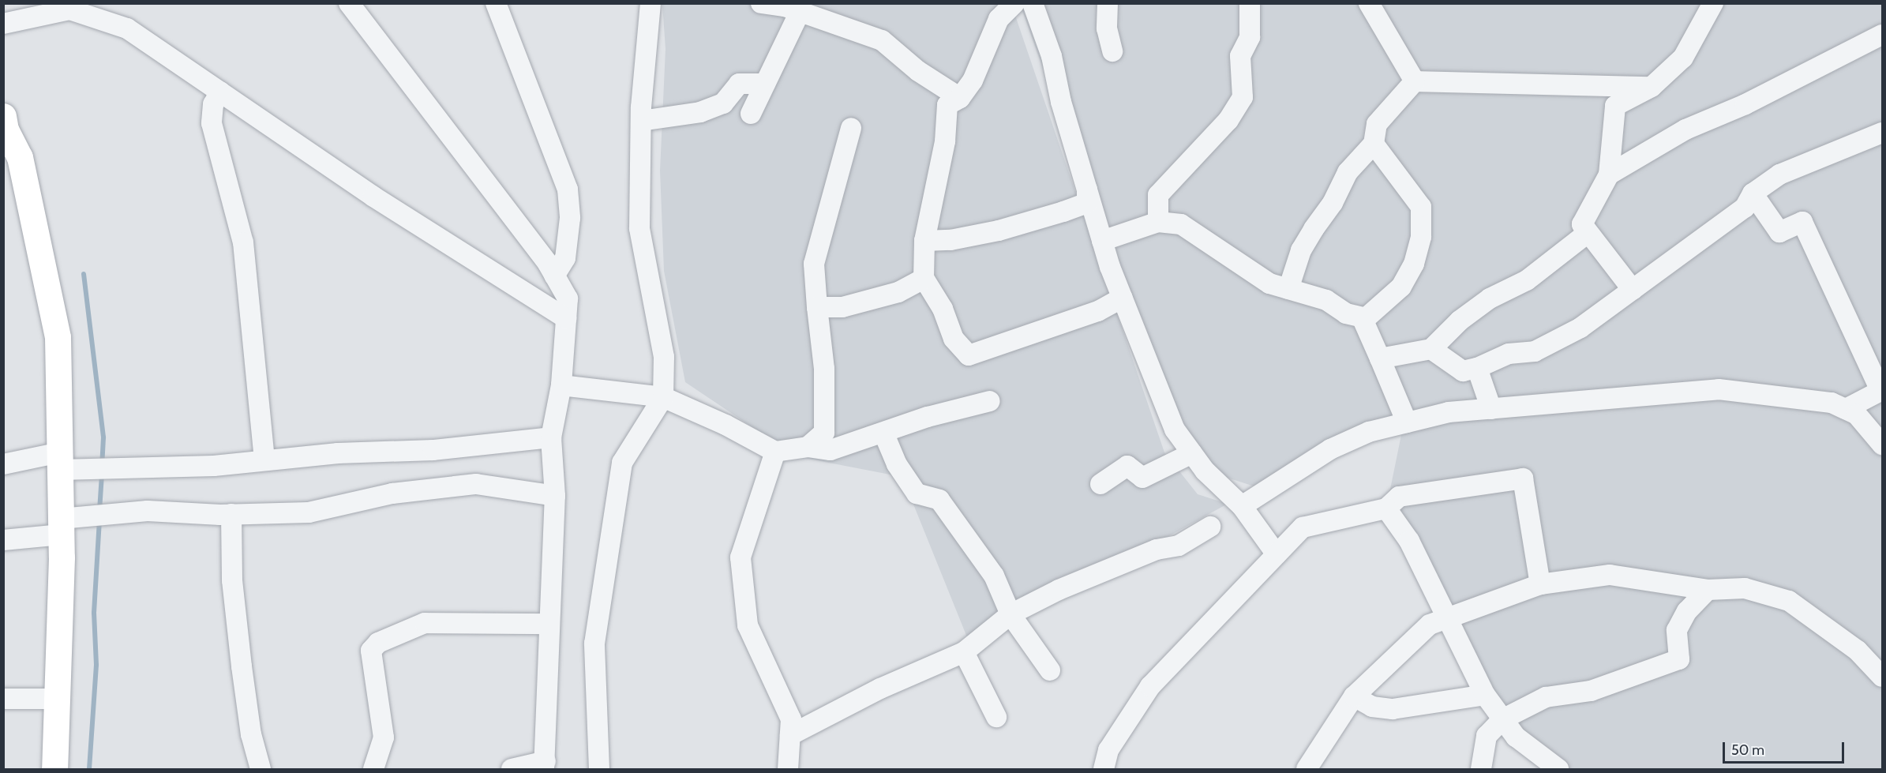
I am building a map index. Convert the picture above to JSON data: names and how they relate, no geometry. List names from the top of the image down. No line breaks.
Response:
{"scale_bar":"50 m"}
